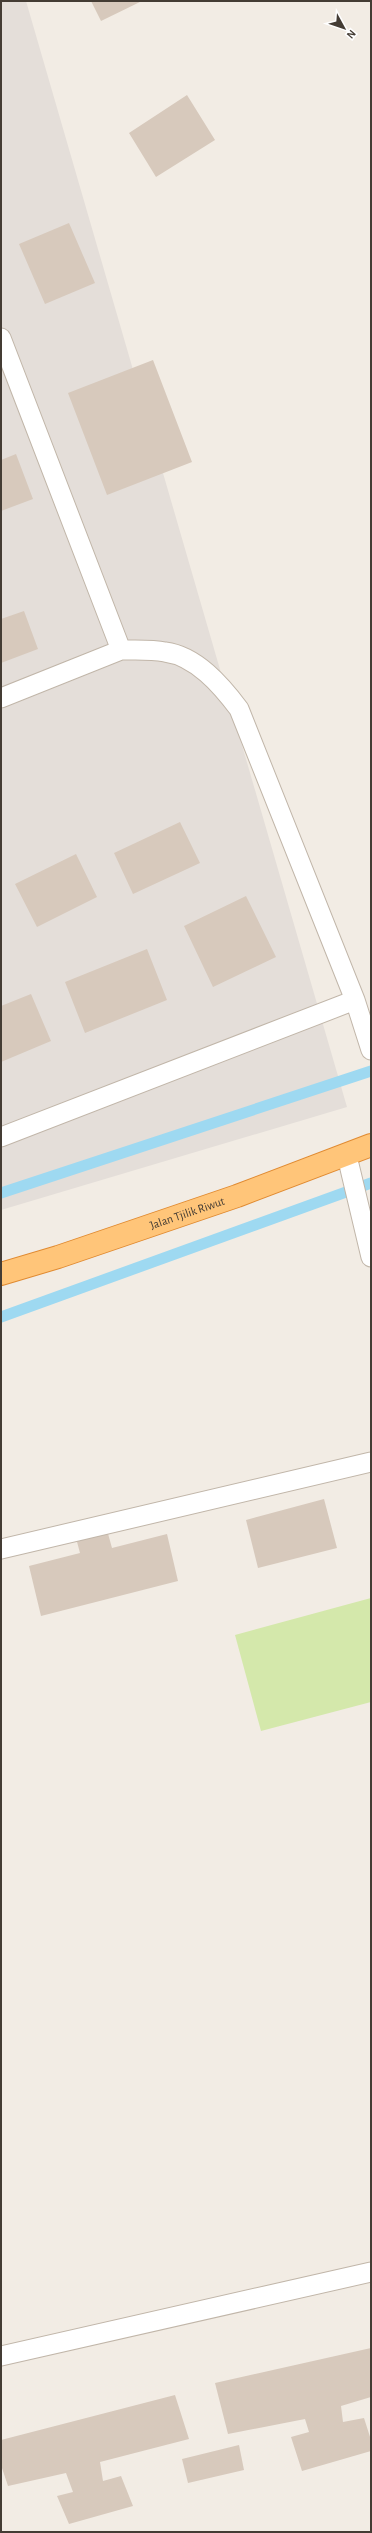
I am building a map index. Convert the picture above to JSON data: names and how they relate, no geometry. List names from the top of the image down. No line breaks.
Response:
{"streets":{"highway":["Jalan Tjilik Riwut"]},"north":"bottom right"}
